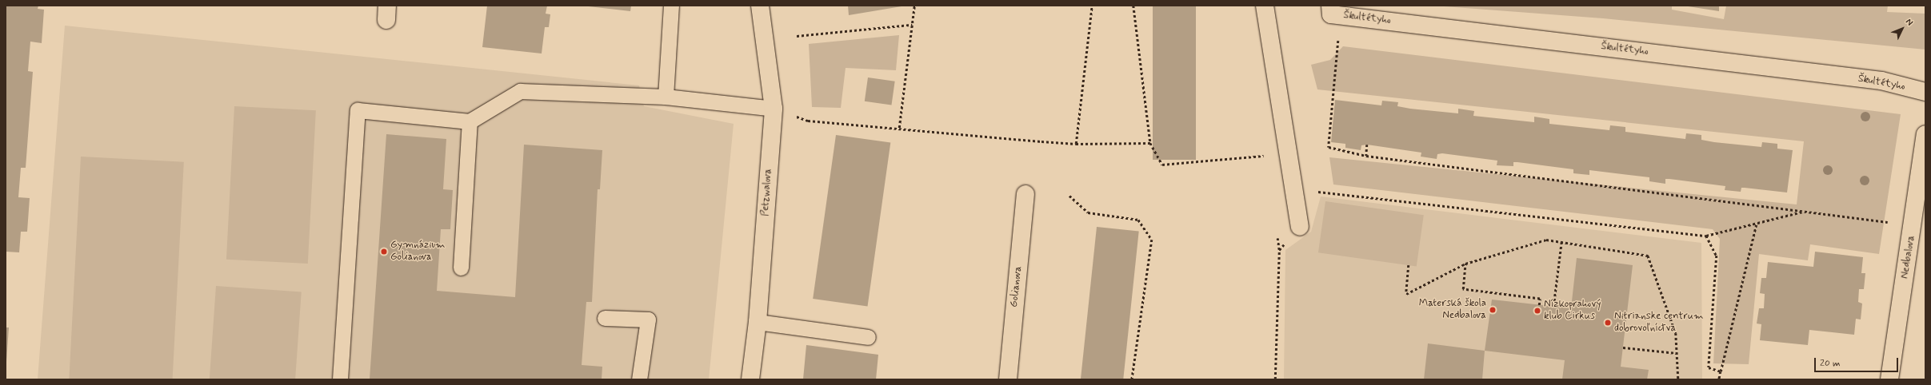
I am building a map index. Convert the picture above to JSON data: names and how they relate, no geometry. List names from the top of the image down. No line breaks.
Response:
{"streets":{"street":["Škultétyho","Petzwalova","Nedbalova","Golianova"]},"places":["Gymnázium Golianova","Materská škola Nedbalova","Nízkoprahový klub Cirkus","Nitrianske centrum dobrovoľníctva"],"scale_bar":"20 m","north":"top right"}
